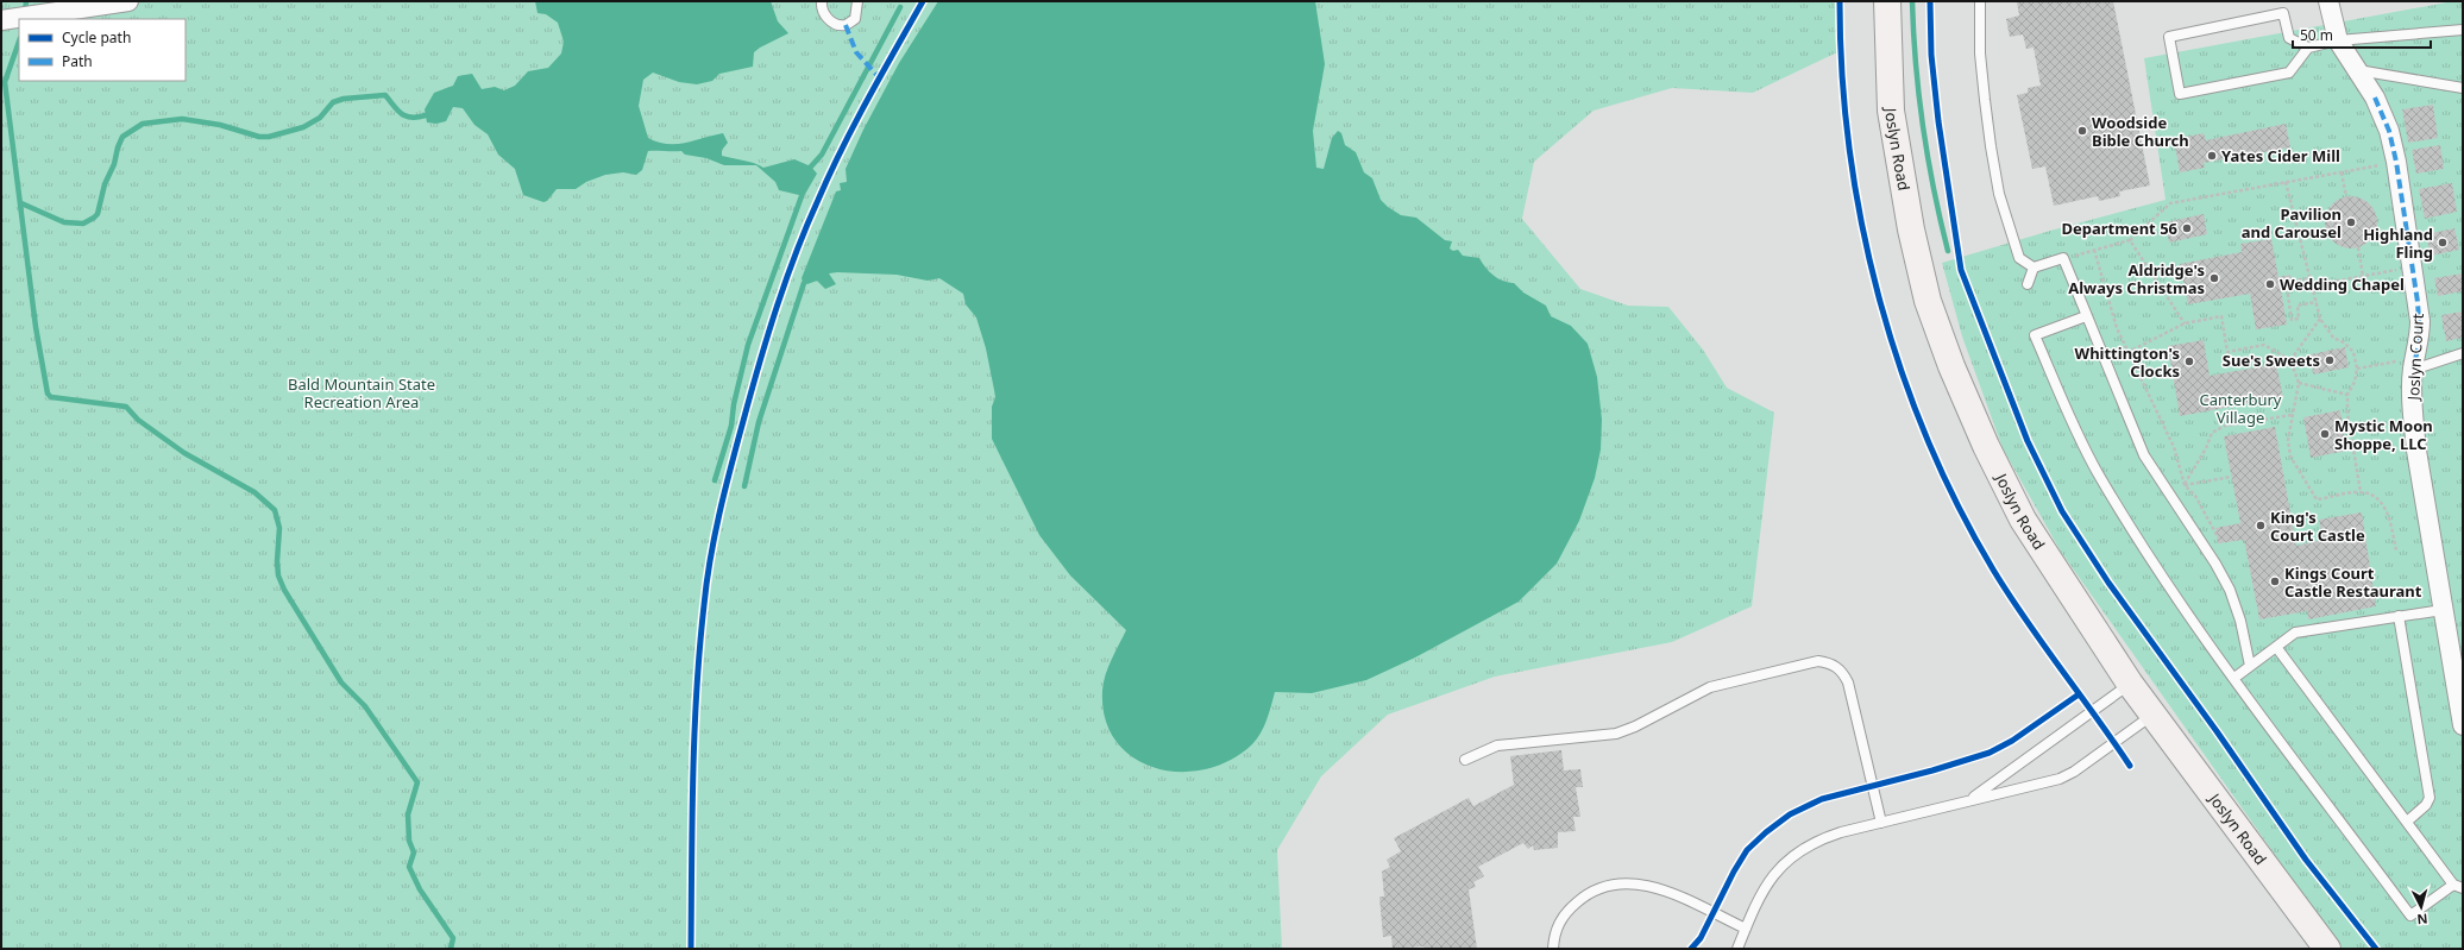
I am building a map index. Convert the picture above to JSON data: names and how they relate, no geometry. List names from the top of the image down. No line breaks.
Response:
{"streets":{"street":["Joslyn Road","Joslyn Court"]},"parks":["Bald Mountain State Recreation Area","Canterbury Village"],"places":["Woodside Bible Church","Yates Cider Mill","Pavilion and Carousel","Department 56","Highland Fling","Aldridge's Always Christmas","Wedding Chapel","Sue's Sweets","Whittington's Clocks","Mystic Moon Shoppe, LLC","King's Court Castle","Kings Court Castle Restaurant"],"legend":["Cycle path","Path"],"scale_bar":"50 m","north":"bottom"}
